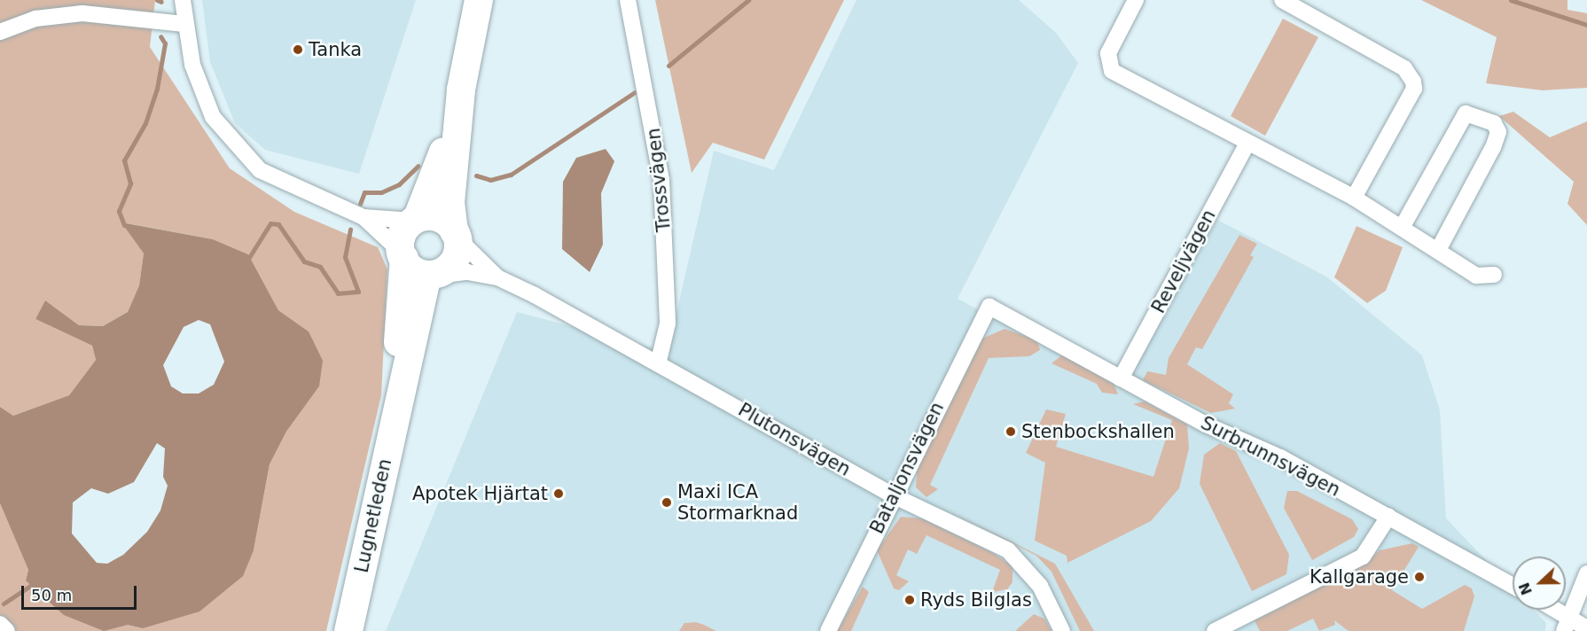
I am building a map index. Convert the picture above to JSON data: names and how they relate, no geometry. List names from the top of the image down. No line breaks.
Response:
{"streets":{"highway":["Lugnetleden"],"street":["Trossvägen","Reveljvägen","Plutonsvägen","Surbrunnsvägen","Bataljonsvägen"]},"crossings":[["Trossvägen","Plutonsvägen"],["Reveljvägen","Surbrunnsvägen"],["Plutonsvägen","Bataljonsvägen"],["Plutonsvägen","Lugnetleden"],["Surbrunnsvägen","Bataljonsvägen"]],"places":["Tanka","Stenbockshallen","Apotek Hjärtat","Maxi ICA Stormarknad","Kallgarage","Ryds Bilglas"],"scale_bar":"50 m","north":"left"}
